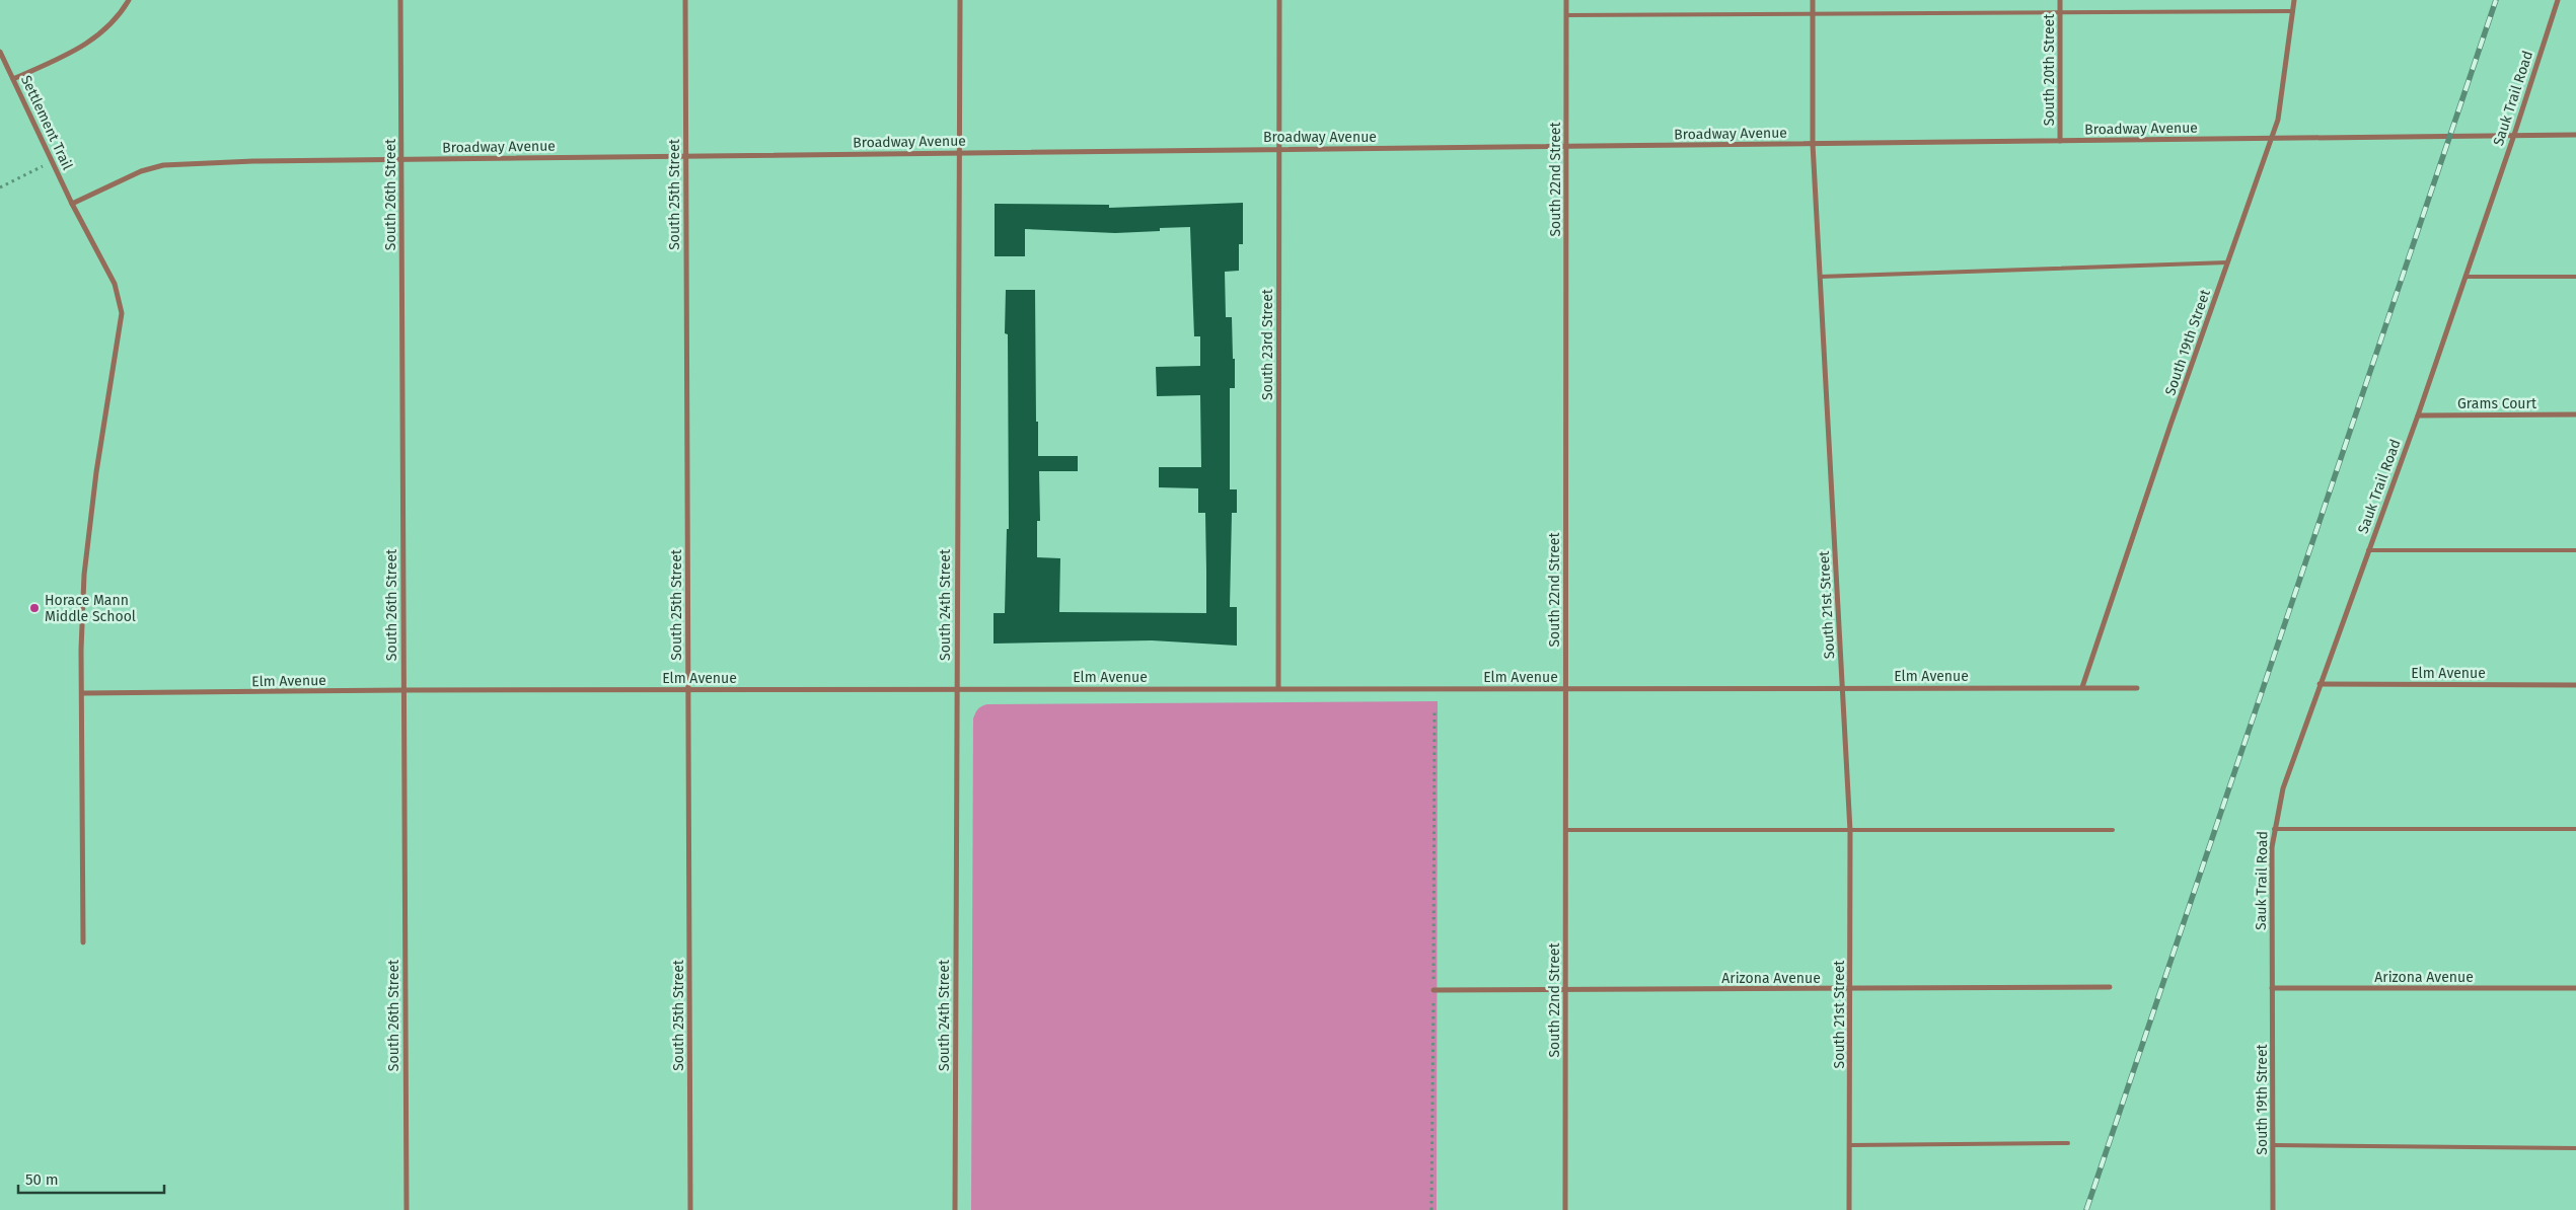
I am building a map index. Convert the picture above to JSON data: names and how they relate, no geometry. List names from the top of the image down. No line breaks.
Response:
{"streets":{"street":["South 20th Street","Sauk Trail Road","Settlement Trail","Broadway Avenue","South 22nd Street","South 26th Street","South 25th Street","South 19th Street","South 23rd Street","Grams Court","South 24th Street","South 21st Street","Elm Avenue","Arizona Avenue"]},"crossings":[["South 20th Street","Broadway Avenue"],["Sauk Trail Road","Broadway Avenue"],["Sauk Trail Road","South 19th Street"],["Sauk Trail Road","Grams Court"],["Sauk Trail Road","Elm Avenue"],["Sauk Trail Road","Arizona Avenue"],["Settlement Trail","Broadway Avenue"],["Settlement Trail","Elm Avenue"],["Broadway Avenue","South 22nd Street"],["Broadway Avenue","South 26th Street"],["Broadway Avenue","South 25th Street"],["Broadway Avenue","South 19th Street"],["Broadway Avenue","South 23rd Street"],["Broadway Avenue","South 24th Street"],["Broadway Avenue","South 21st Street"],["South 22nd Street","Elm Avenue"],["South 22nd Street","Arizona Avenue"],["South 26th Street","Elm Avenue"],["South 25th Street","Elm Avenue"],["South 19th Street","Elm Avenue"],["South 19th Street","Arizona Avenue"],["South 23rd Street","Elm Avenue"],["South 24th Street","Elm Avenue"],["South 21st Street","Elm Avenue"],["South 21st Street","Arizona Avenue"]],"places":["Horace Mann Middle School"],"scale_bar":"50 m"}
